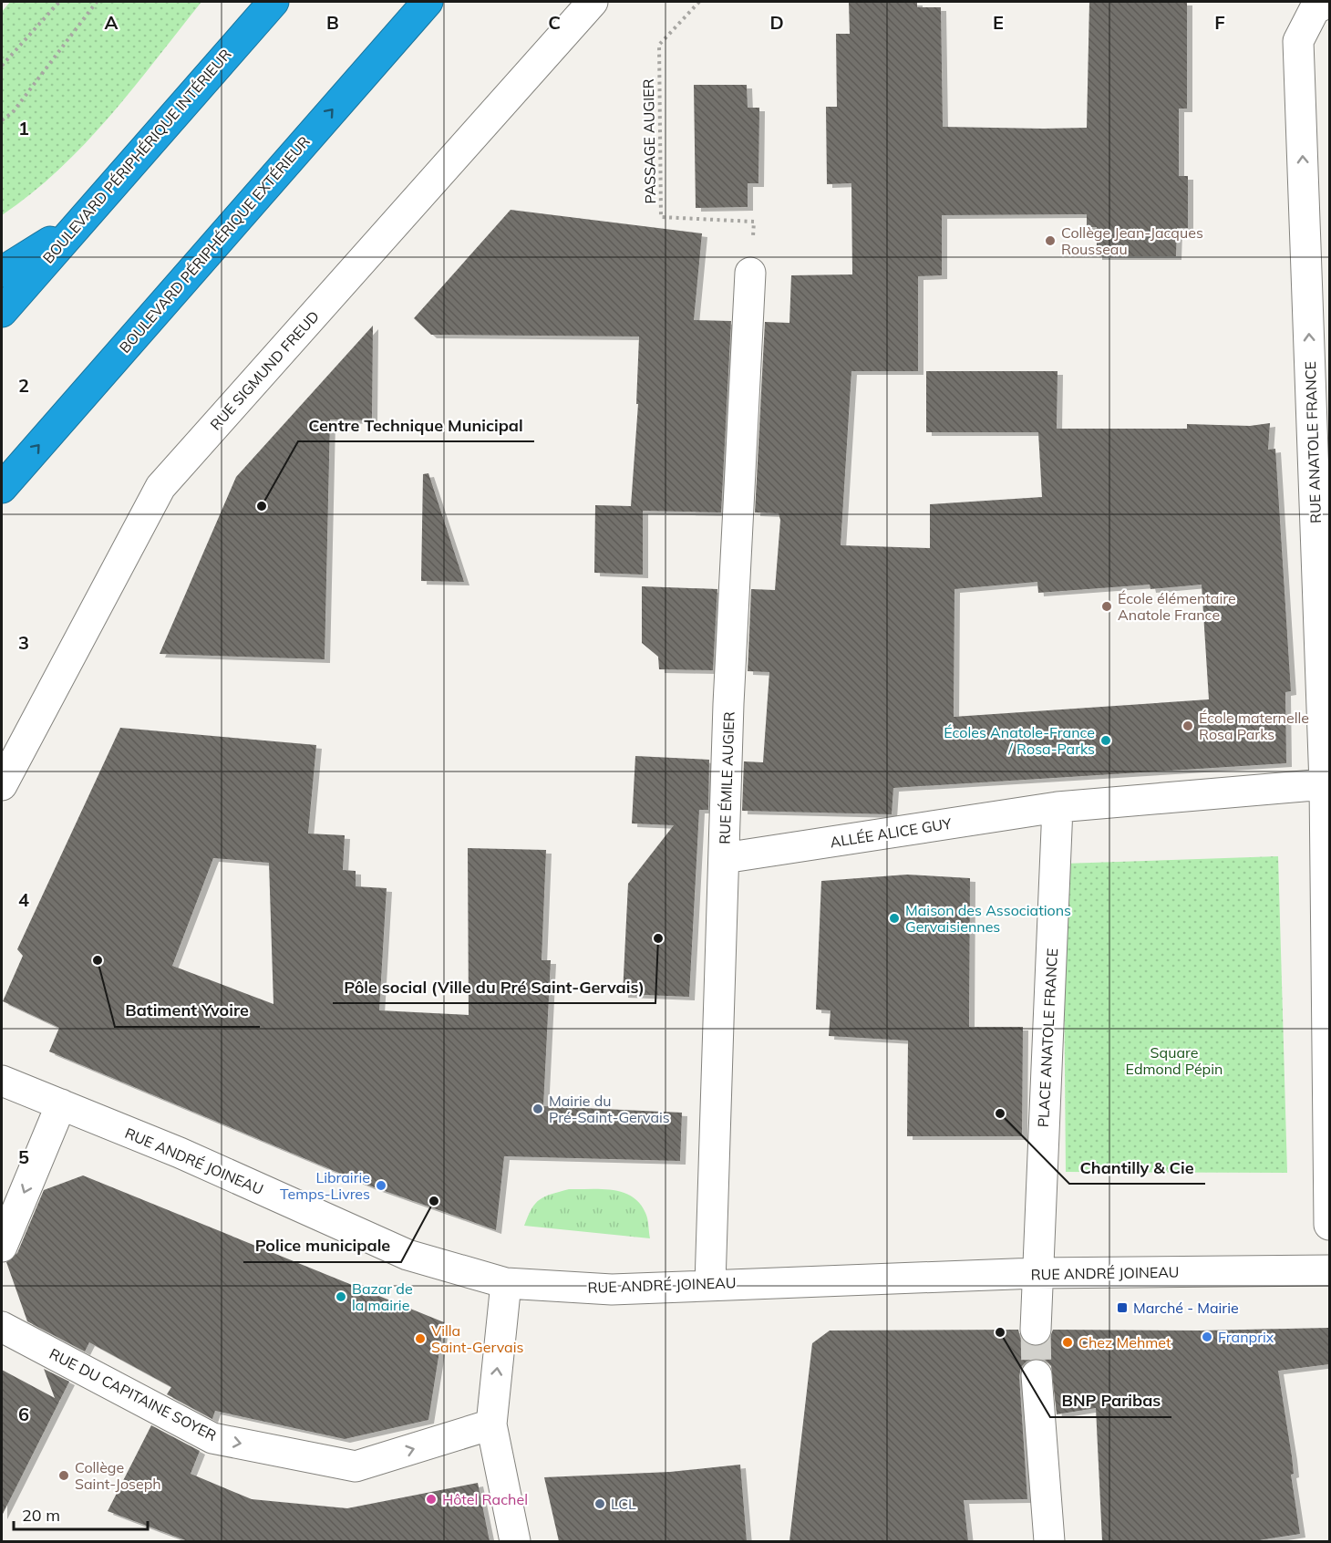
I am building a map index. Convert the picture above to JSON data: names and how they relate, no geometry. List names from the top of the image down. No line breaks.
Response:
{"streets":{"highway":["BOULEVARD PÉRIPHÉRIQUE INTÉRIEUR","BOULEVARD PÉRIPHÉRIQUE EXTÉRIEUR"],"street":["RUE SIGMUND FREUD","RUE ANATOLE FRANCE","RUE ÉMILE AUGIER","ALLÉE ALICE GUY","PLACE ANATOLE FRANCE","RUE ANDRÉ JOINEAU","RUE DU CAPITAINE SOYER"],"path":["PASSAGE AUGIER"]},"crossings":[["PASSAGE AUGIER","RUE ÉMILE AUGIER"],["RUE ÉMILE AUGIER","ALLÉE ALICE GUY"],["RUE ÉMILE AUGIER","RUE ANDRÉ JOINEAU"],["ALLÉE ALICE GUY","PLACE ANATOLE FRANCE"],["PLACE ANATOLE FRANCE","RUE ANDRÉ JOINEAU"]],"one_way":["BOULEVARD PÉRIPHÉRIQUE EXTÉRIEUR","RUE ANATOLE FRANCE","RUE DU CAPITAINE SOYER"],"parks":["Square Edmond Pépin"],"places":{"other":["Collège Jean-Jacques Rousseau","Centre Technique Municipal","École élémentaire Anatole France","École maternelle Rosa Parks","Écoles Anatole-France / Rosa-Parks","Maison des Associations Gervaisiennes","Pôle social (Ville du Pré Saint-Gervais)","Batiment Yvoire","Mairie du Pré-Saint-Gervais","Chantilly & Cie","Librairie Temps-Livres","Police municipale","Bazar de la mairie","BNP Paribas","Franprix","Villa Saint-Gervais","Chez Mehmet","Collège Saint-Joseph","Hôtel Rachel","LCL"],"transit":["Marché - Mairie"]},"scale_bar":"20 m","grid":{"columns":["A","B","C","D","E","F"],"rows":["1","2","3","4","5","6"]}}
